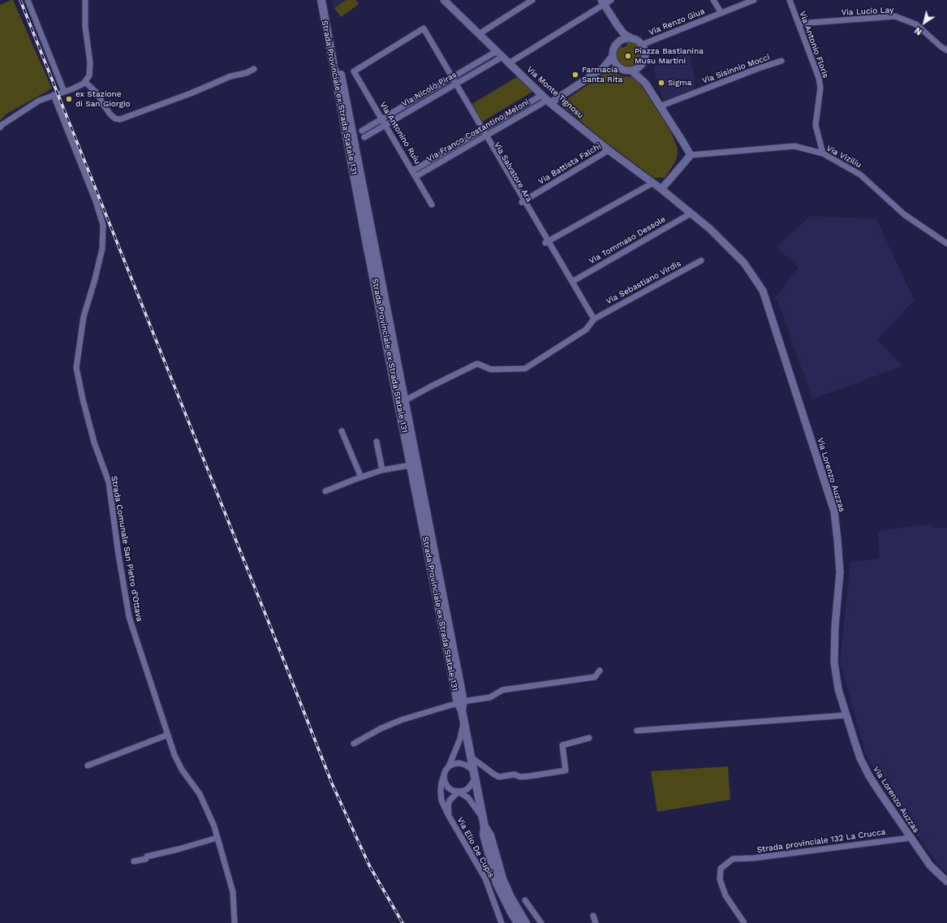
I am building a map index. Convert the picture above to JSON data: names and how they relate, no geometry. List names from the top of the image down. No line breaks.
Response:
{"streets":{"main road":["Strada Provinciale ex Strada Statale 131"],"street":["Via Lucio Lay","Via Renzo Giua","Via Antonio Floris","Via Sisinnio Mocci","Via Nicolò Piras","Via Monte Tignosu","Via Franco Costantino Meloni","Via Antonino Ruiu","Via Viziliu","Via Battista Falchi","Via Salvatore Ara","Via Tommaso Dessole","Via Sebastiano Virdis","Via Lorenzo Auzzas","Strada Comunale San Pietro d'Ottava","Strada provinciale 132 La Crucca","Via Elio De Cupis"]},"crossings":[["Via Lucio Lay","Via Antonio Floris"],["Via Antonio Floris","Via Viziliu"],["Via Nicolò Piras","Via Monte Tignosu"],["Via Nicolò Piras","Via Antonino Ruiu"],["Via Nicolò Piras","Via Salvatore Ara"],["Via Monte Tignosu","Via Franco Costantino Meloni"],["Via Monte Tignosu","Via Battista Falchi"],["Via Monte Tignosu","Via Lorenzo Auzzas"],["Strada Provinciale ex Strada Statale 131","Via Sebastiano Virdis"],["Strada Provinciale ex Strada Statale 131","Via Elio De Cupis"],["Via Franco Costantino Meloni","Via Antonino Ruiu"],["Via Franco Costantino Meloni","Via Salvatore Ara"],["Via Antonino Ruiu","Via Salvatore Ara"],["Via Battista Falchi","Via Salvatore Ara"],["Via Salvatore Ara","Via Tommaso Dessole"],["Via Salvatore Ara","Via Sebastiano Virdis"],["Via Tommaso Dessole","Via Lorenzo Auzzas"],["Via Lorenzo Auzzas","Strada provinciale 132 La Crucca"]],"places":["Piazza Bastianina Musu Martini","Farmacia Santa Rita","Sigma","ex Stazione di San Giorgio"],"north":"bottom left"}
